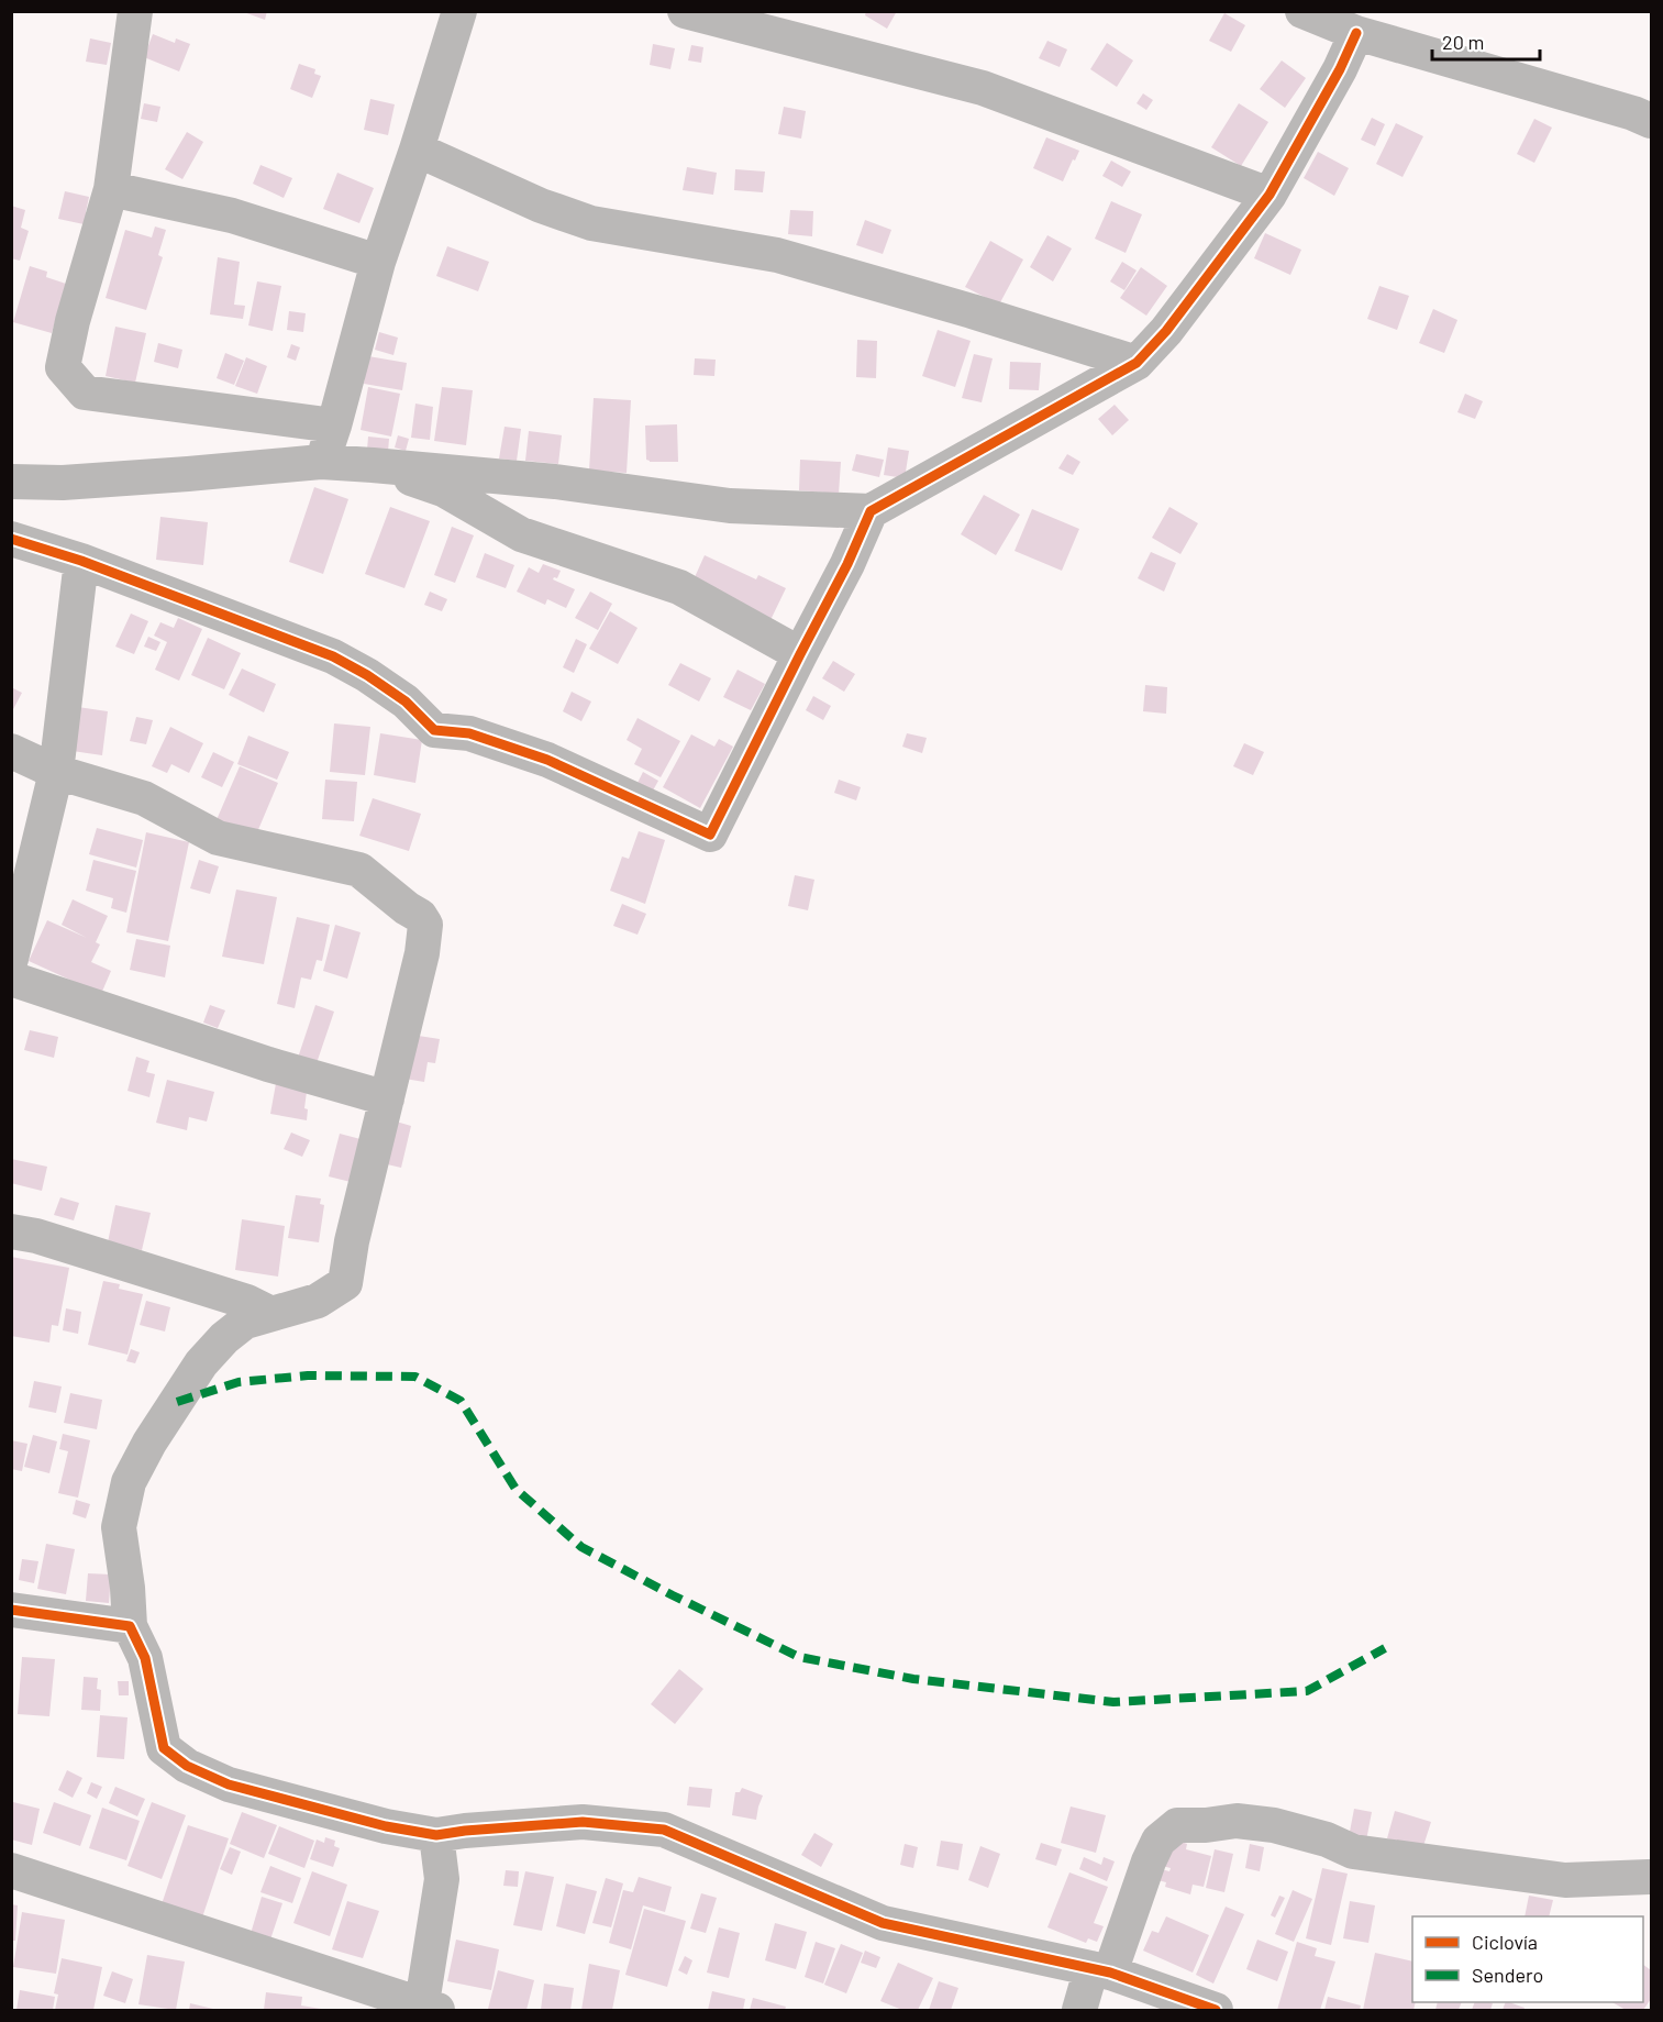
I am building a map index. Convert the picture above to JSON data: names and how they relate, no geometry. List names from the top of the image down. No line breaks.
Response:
{"legend":["Ciclovía","Sendero"],"scale_bar":"20 m"}
